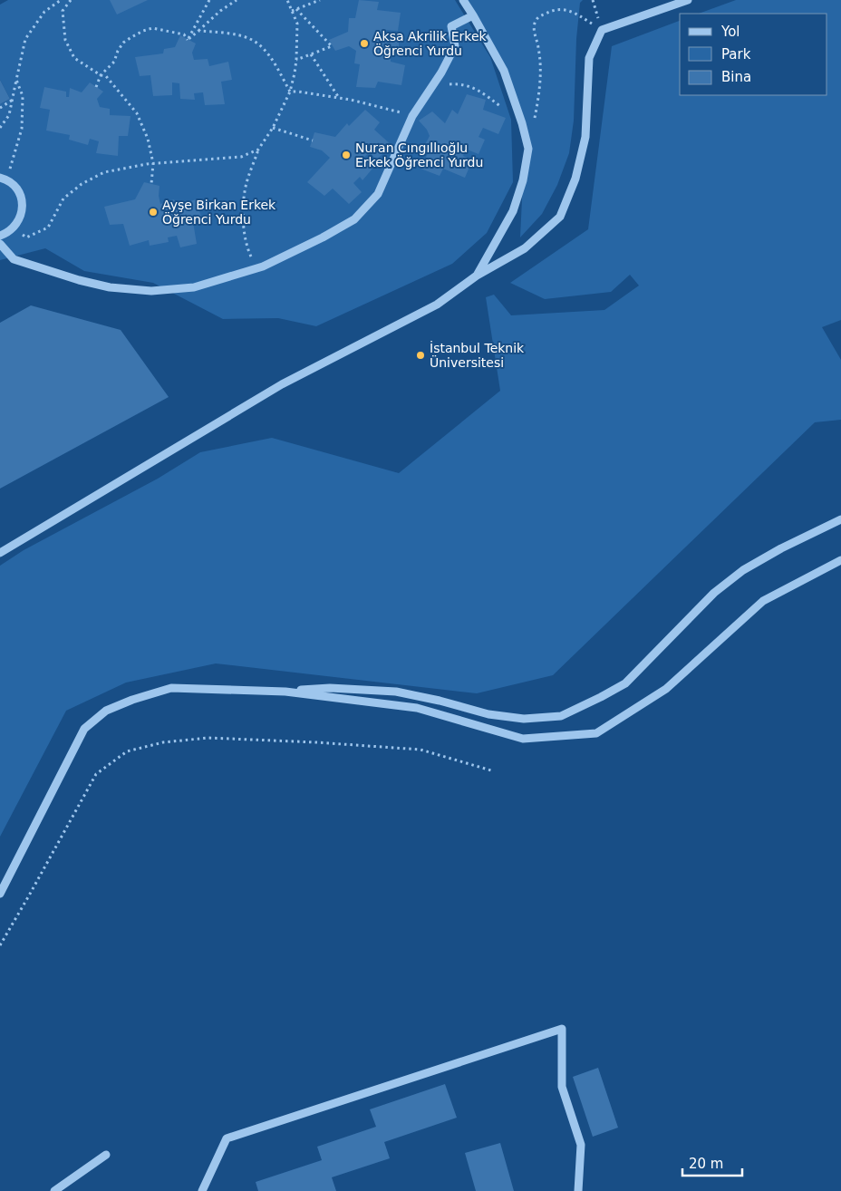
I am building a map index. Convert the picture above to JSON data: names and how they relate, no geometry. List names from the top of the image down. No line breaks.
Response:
{"places":["Aksa Akrilik Erkek Öğrenci Yurdu","Nuran Cıngıllıoğlu Erkek Öğrenci Yurdu","Ayşe Birkan Erkek Öğrenci Yurdu","İstanbul Teknik Üniversitesi"],"legend":["Yol","Park","Bina"],"scale_bar":"20 m"}
